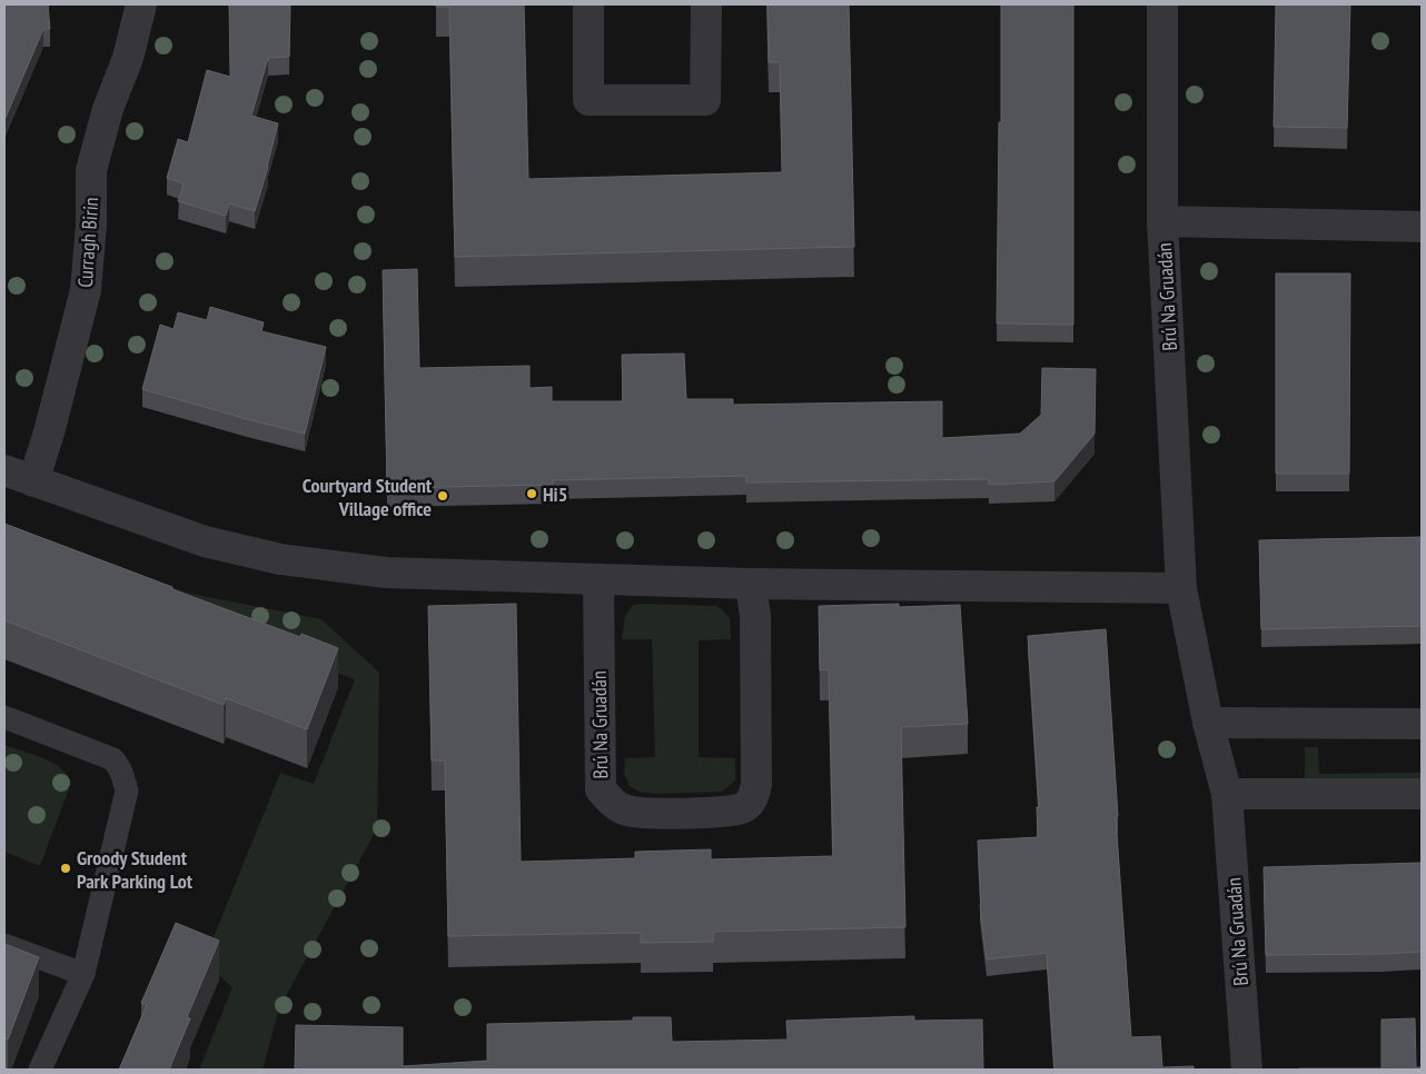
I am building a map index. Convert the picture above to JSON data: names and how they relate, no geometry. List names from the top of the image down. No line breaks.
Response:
{"streets":{"street":["Curragh Birin","Brú Na Gruadán"]},"places":["Hi5","Courtyard Student Village office","Groody Student Park Parking Lot"]}
